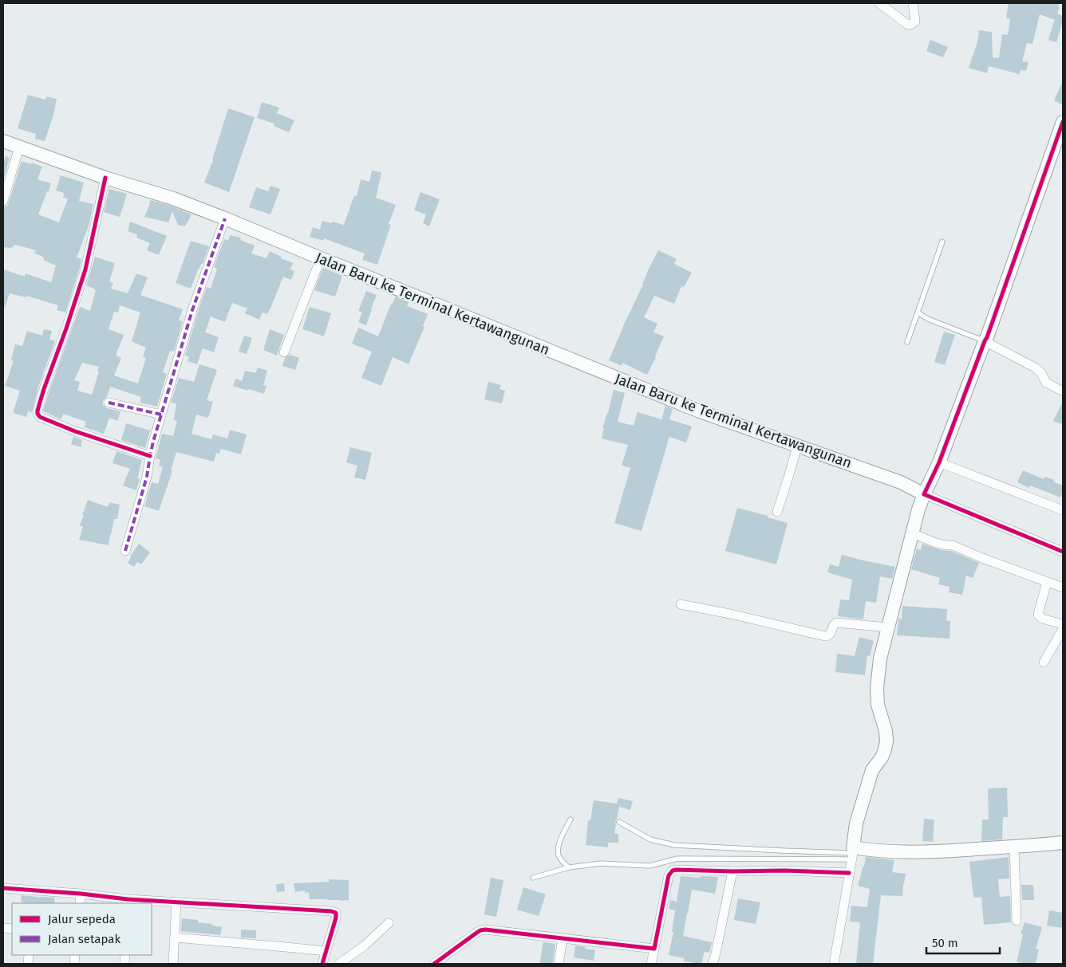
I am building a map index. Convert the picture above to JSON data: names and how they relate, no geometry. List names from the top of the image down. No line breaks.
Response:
{"streets":{"main road":["Jalan Baru ke Terminal Kertawangunan"]},"legend":["Jalur sepeda","Jalan setapak"],"scale_bar":"50 m"}
